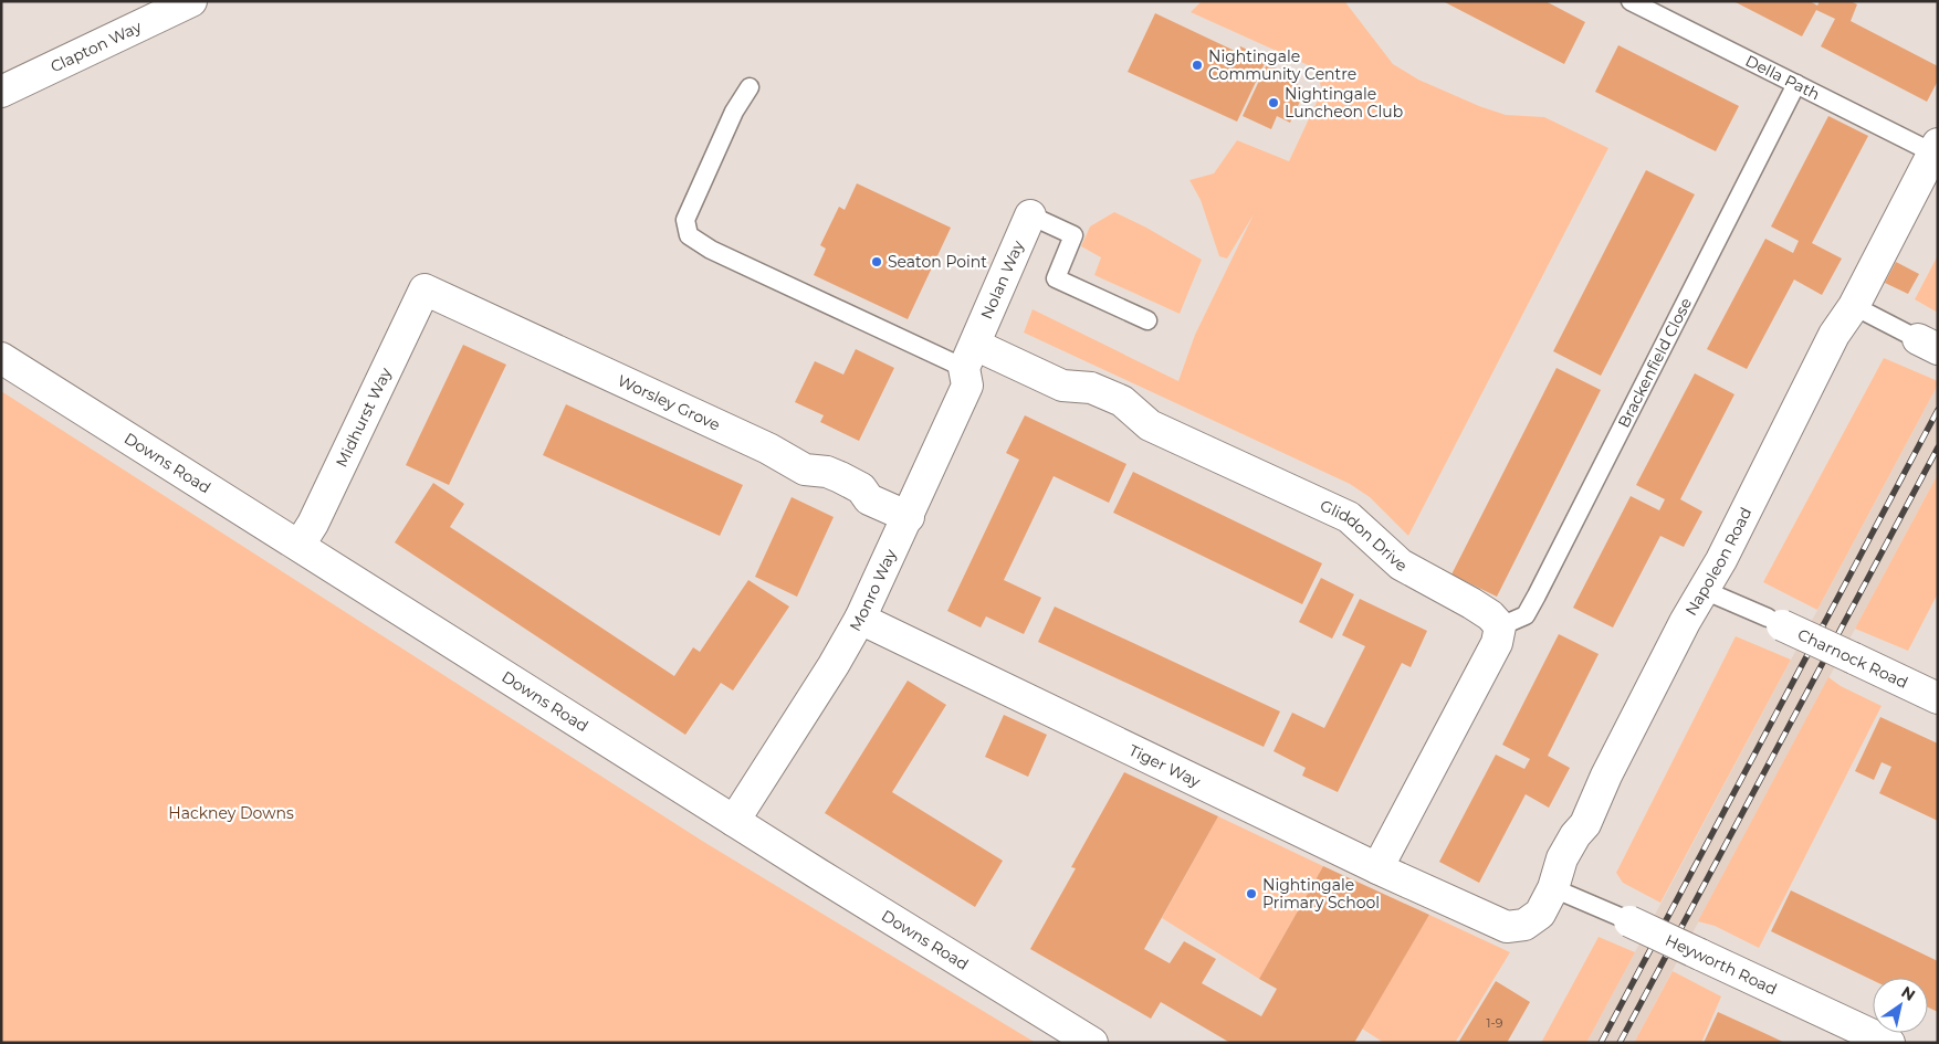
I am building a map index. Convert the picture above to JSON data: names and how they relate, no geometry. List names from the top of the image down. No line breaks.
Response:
{"streets":{"street":["Clapton Way","Nolan Way","Worsley Grove","Midhurst Way","Downs Road","Gliddon Drive","Napoleon Road","Monro Way","Charnock Road","Tiger Way","Heyworth Road"],"lane":["Della Path","Brackenfield Close"]},"crossings":[["Della Path","Brackenfield Close"],["Della Path","Napoleon Road"],["Nolan Way","Gliddon Drive"],["Nolan Way","Monro Way"],["Brackenfield Close","Gliddon Drive"],["Worsley Grove","Midhurst Way"],["Worsley Grove","Monro Way"],["Midhurst Way","Downs Road"],["Downs Road","Monro Way"],["Gliddon Drive","Monro Way"],["Napoleon Road","Tiger Way"],["Napoleon Road","Heyworth Road"],["Monro Way","Tiger Way"]],"parks":["Hackney Downs"],"places":["Nightingale Community Centre","Nightingale Luncheon Club","Seaton Point","Nightingale Primary School"],"house_numbers":["1-9"],"north":"top right"}
